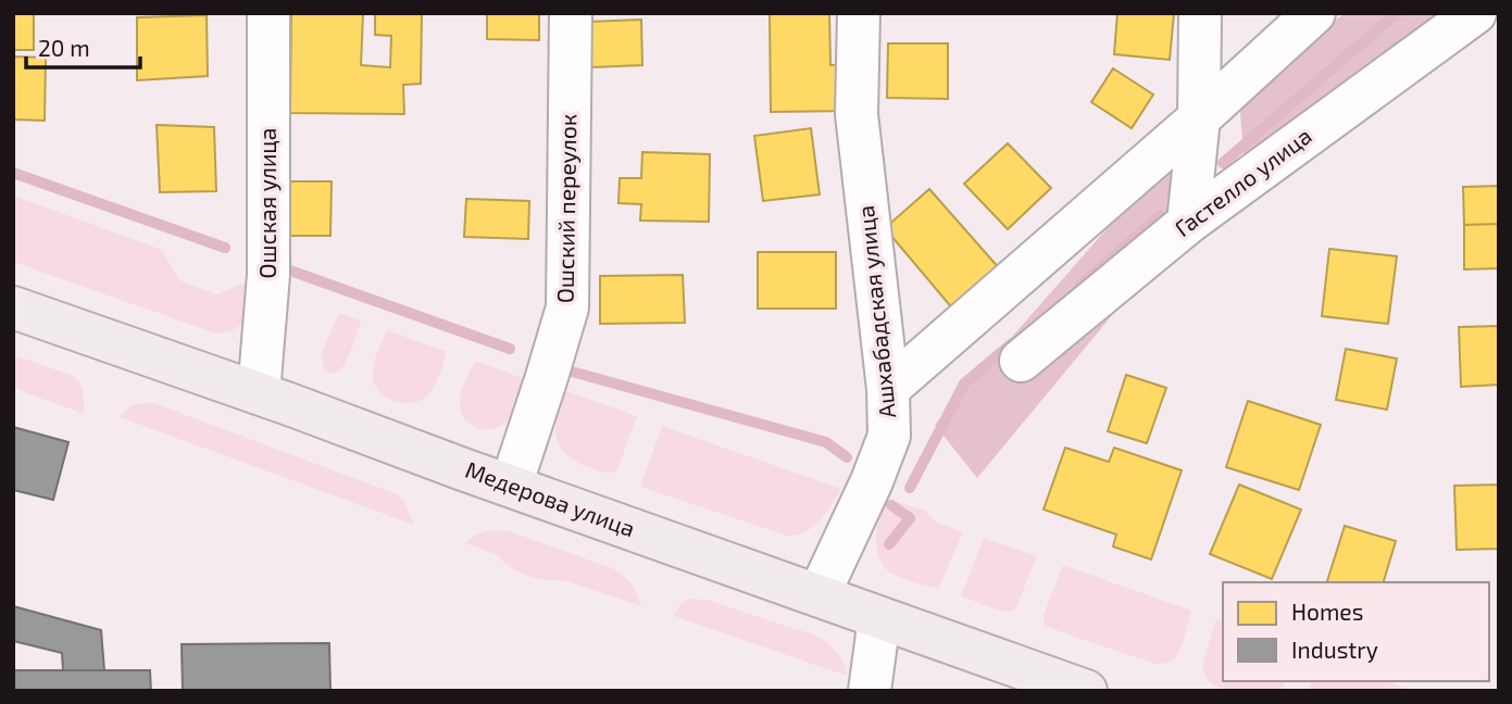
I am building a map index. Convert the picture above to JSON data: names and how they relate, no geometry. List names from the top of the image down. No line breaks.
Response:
{"streets":{"main road":["Медерова улица"],"street":["Гастелло улица","Ошская улица","Ошский переулок","Ашхабадская улица"]},"crossings":[["Ошская улица","Медерова улица"],["Ошский переулок","Медерова улица"],["Ашхабадская улица","Медерова улица"]],"legend":["Homes","Industry"],"scale_bar":"20 m"}
